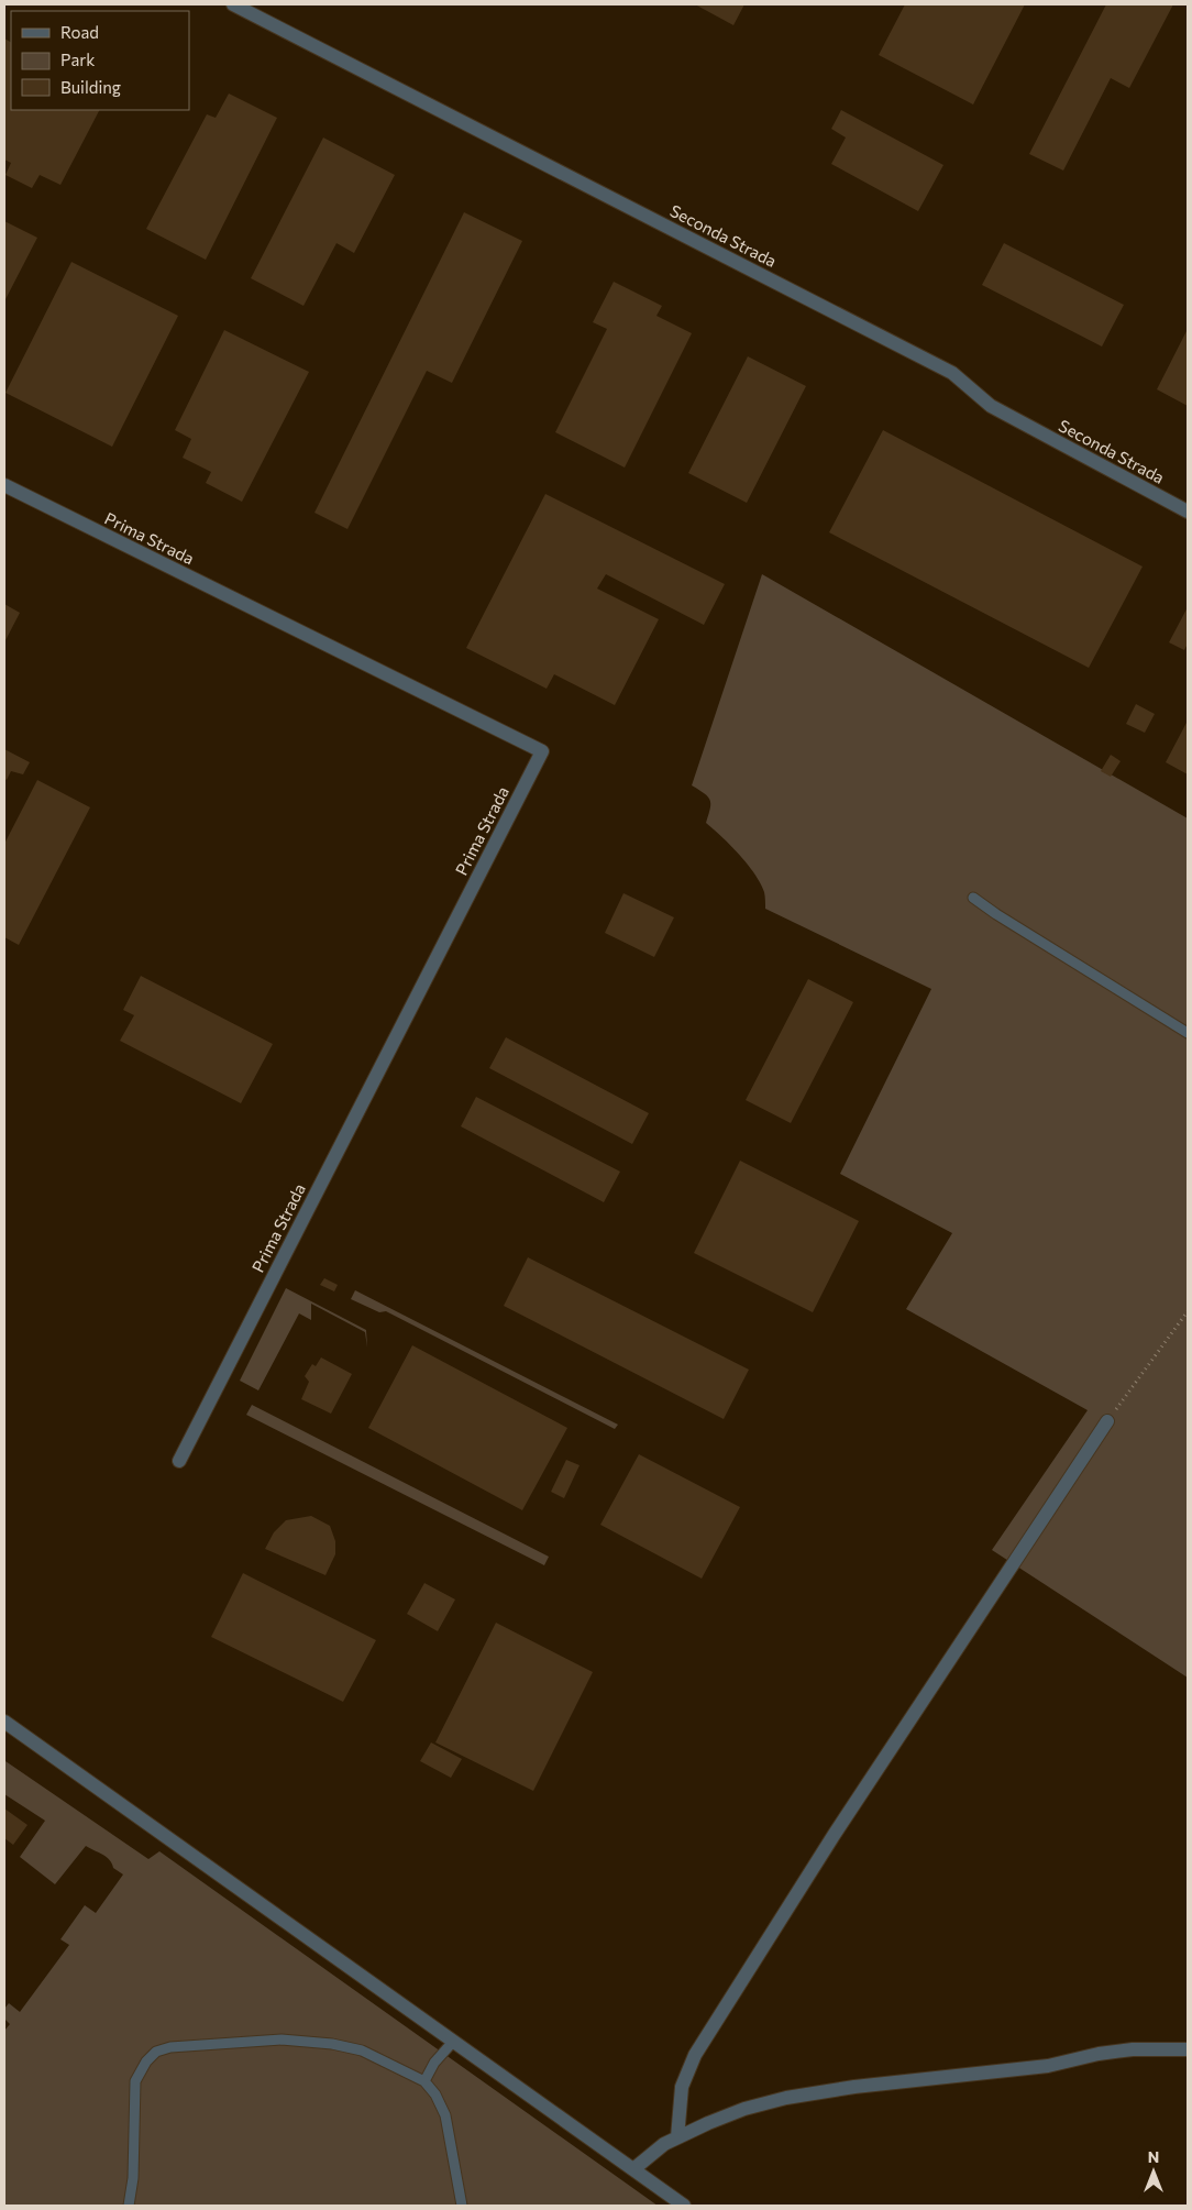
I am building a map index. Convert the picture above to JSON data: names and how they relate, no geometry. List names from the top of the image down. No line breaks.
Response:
{"streets":{"street":["Seconda Strada","Prima Strada"]},"legend":["Road","Park","Building"],"north":"top"}
